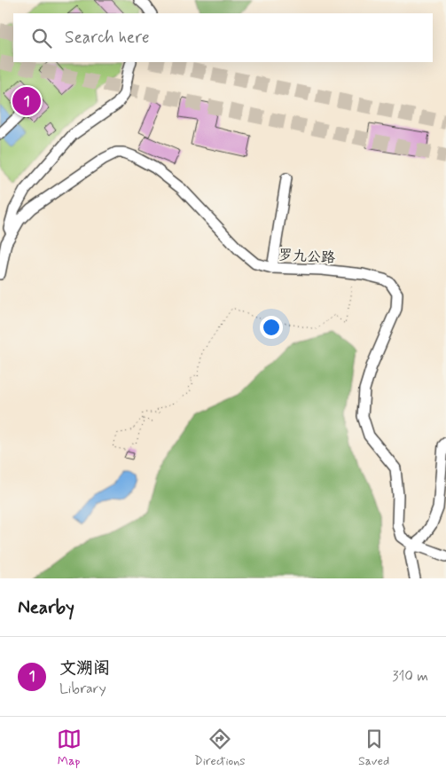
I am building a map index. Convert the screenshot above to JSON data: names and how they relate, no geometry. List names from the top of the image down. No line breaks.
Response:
{"streets":{"street":["罗九公路"]},"page":{"search":"Search here","pins":"1","heading":"Nearby","list":[{"mark":"1","name":"文溯阁","note":"Library","value":"310 m"}],"nav":["Map","Directions","Saved"]}}
